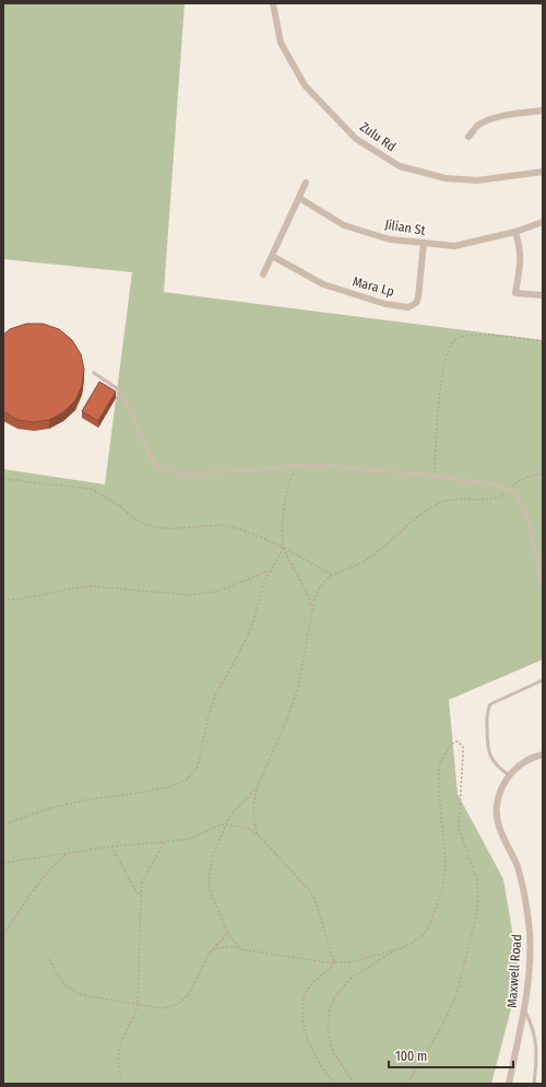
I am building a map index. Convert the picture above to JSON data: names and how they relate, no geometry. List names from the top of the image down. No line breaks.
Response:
{"streets":{"street":["Zulu Rd","Jilian St","Mara Lp","Maxwell Road"]},"crossings":[["Jilian St","Mara Lp"]],"scale_bar":"100 m"}
